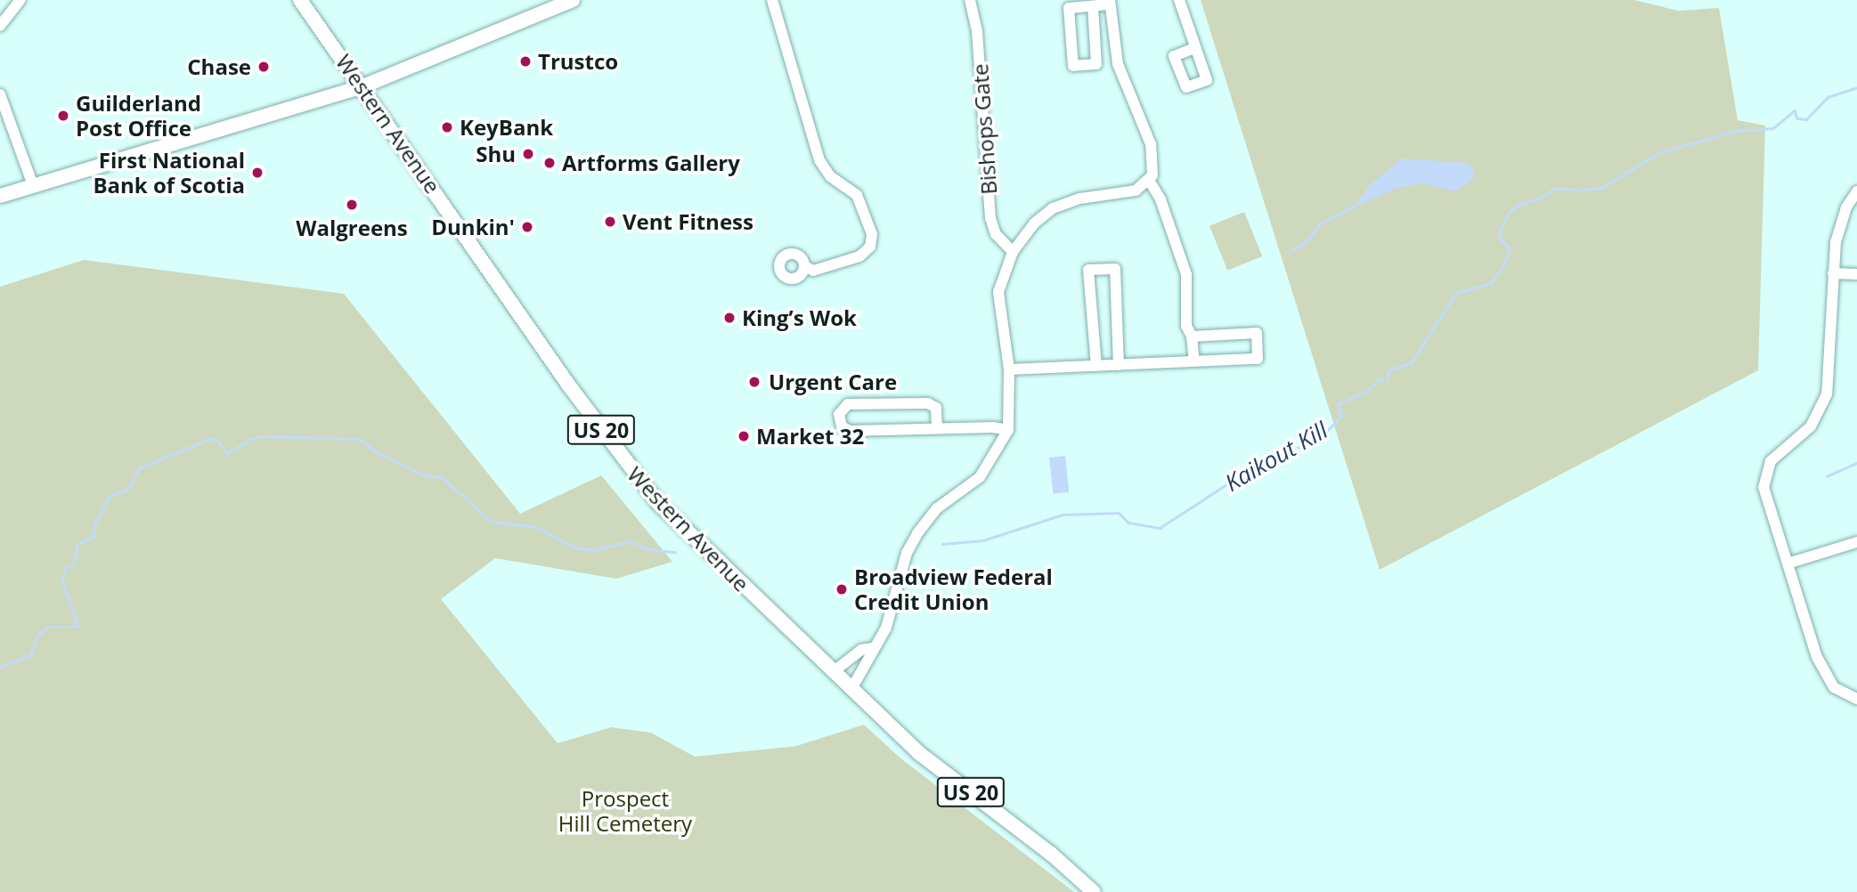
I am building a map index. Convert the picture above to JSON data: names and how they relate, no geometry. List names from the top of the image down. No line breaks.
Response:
{"streets":{"main road":["Western Avenue","US 20"],"street":["Bishops Gate"]},"water":["Kaikout Kill"],"parks":["Prospect Hill Cemetery"],"places":["Trustco","Chase","Guilderland Post Office","KeyBank","Shu","Artforms Gallery","First National Bank of Scotia","Walgreens","Vent Fitness","Dunkin'","King’s Wok","Urgent Care","Market 32","Broadview Federal Credit Union"]}
